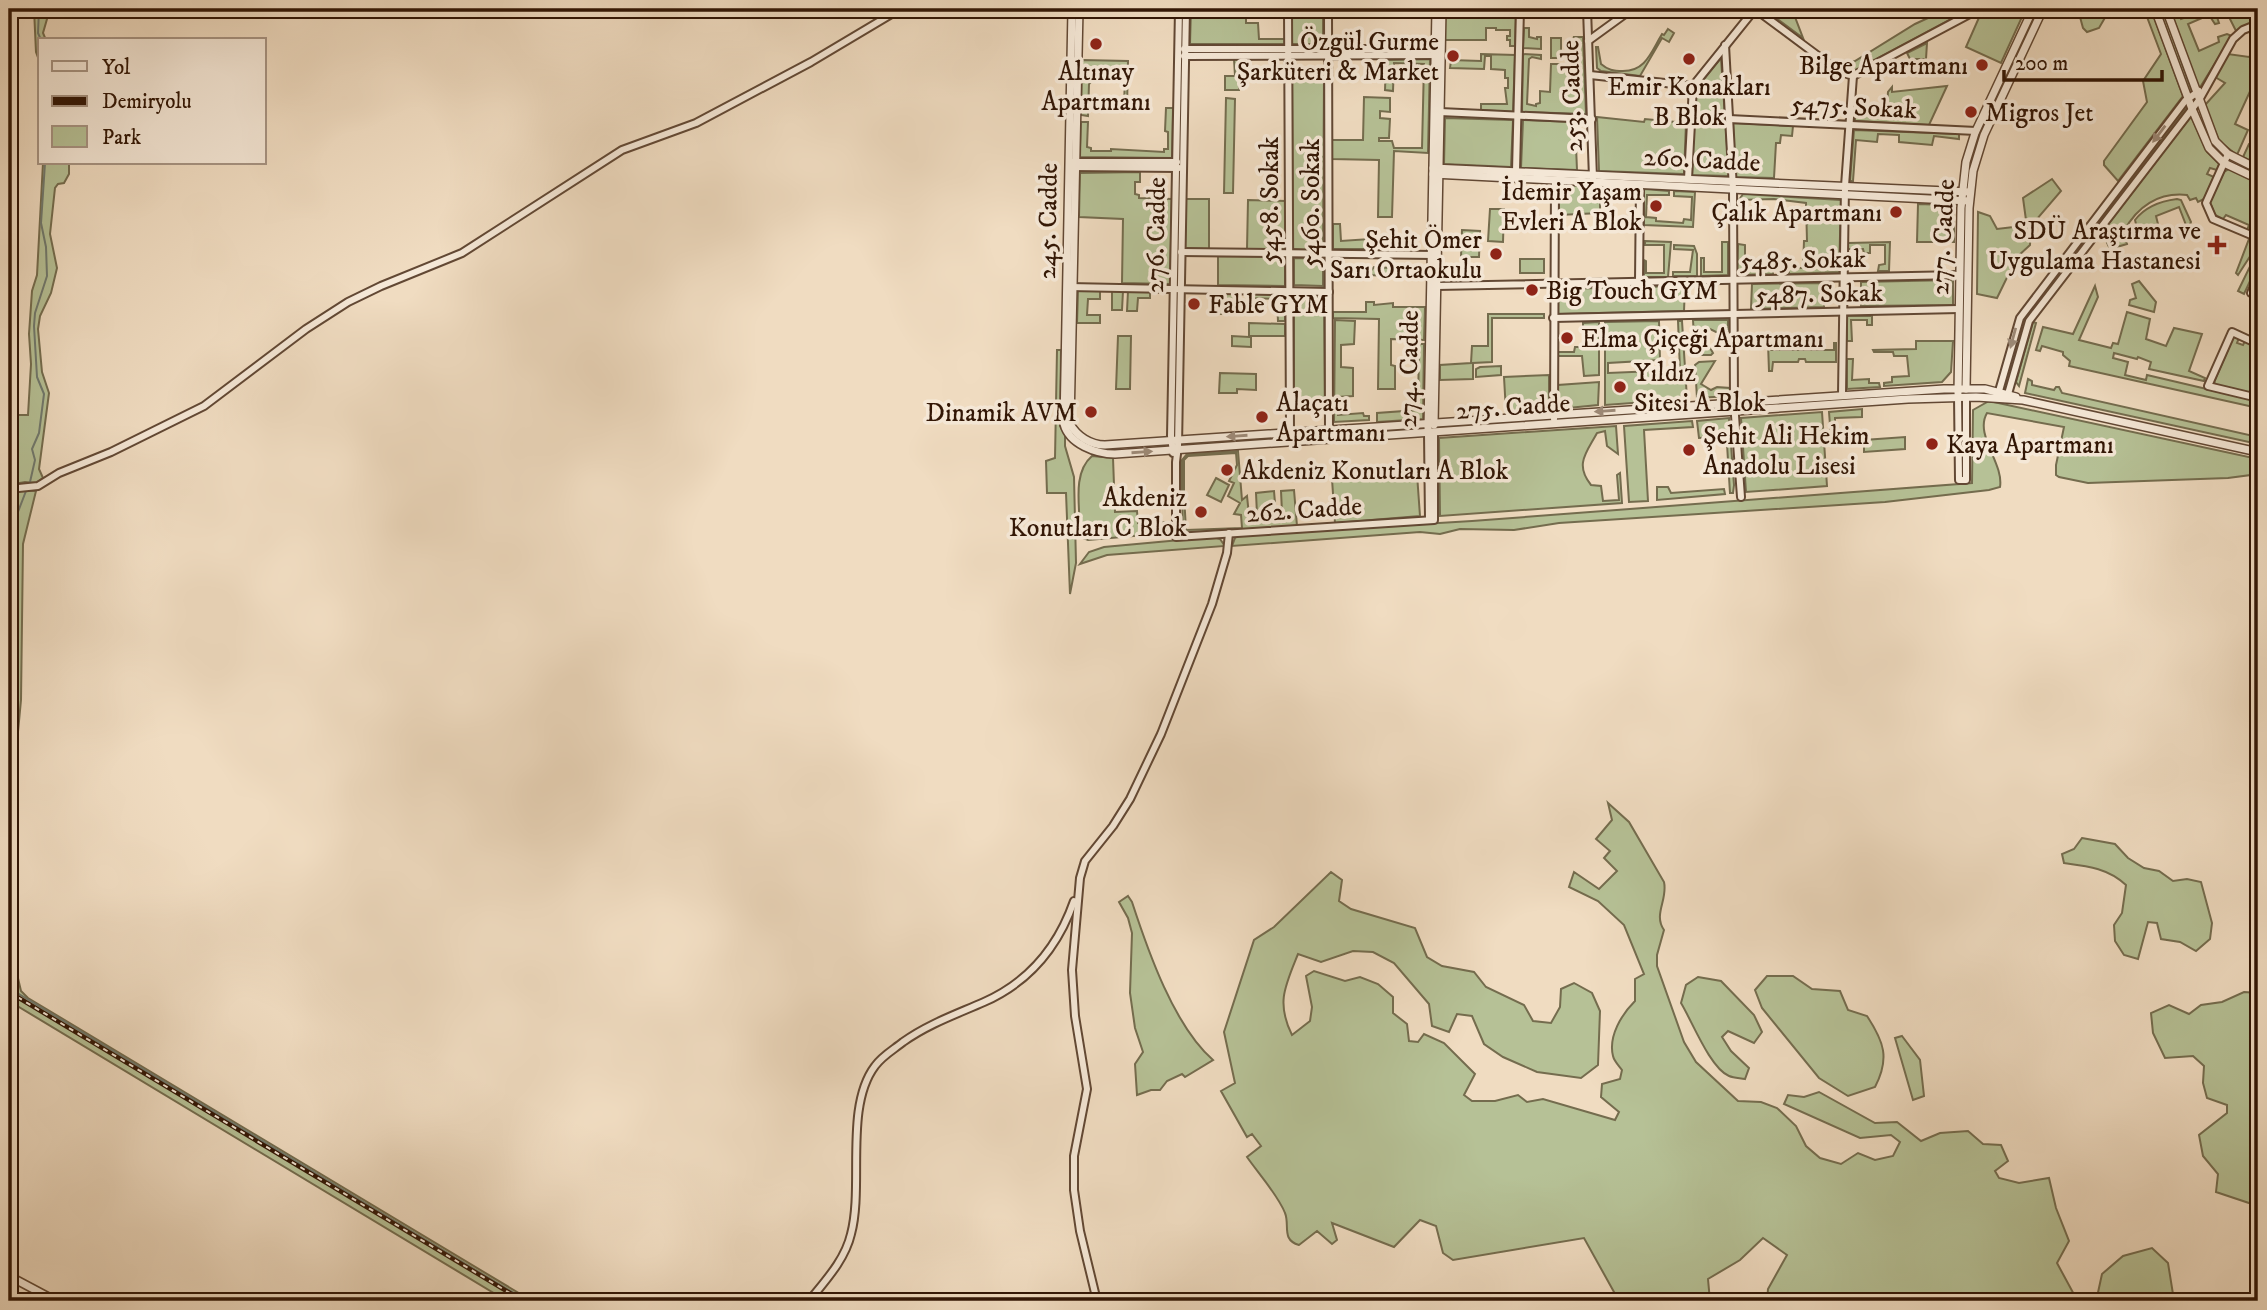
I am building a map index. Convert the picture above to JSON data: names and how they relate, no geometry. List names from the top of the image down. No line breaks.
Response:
{"streets":{"street":["253. Cadde","5475. Sokak","260. Cadde","5458. Sokak","5460. Sokak","245. Cadde","276. Cadde","277. Cadde","5485. Sokak","5487. Sokak","274. Cadde","275. Cadde","262. Cadde"]},"crossings":[["253. Cadde","260. Cadde"],["5475. Sokak","277. Cadde"],["260. Cadde","277. Cadde"],["260. Cadde","274. Cadde"],["5458. Sokak","275. Cadde"],["5460. Sokak","275. Cadde"],["245. Cadde","275. Cadde"],["276. Cadde","275. Cadde"],["276. Cadde","262. Cadde"],["277. Cadde","5485. Sokak"],["277. Cadde","5487. Sokak"],["277. Cadde","275. Cadde"],["5485. Sokak","274. Cadde"],["274. Cadde","275. Cadde"],["274. Cadde","262. Cadde"]],"places":{"other":["Altınay Apartmanı","Özgül Gurme Şarküteri & Market","Emir Konakları B Blok","Bilge Apartmanı","Migros Jet","İdemir Yaşam Evleri A Blok","Çalık Apartmanı","Şehit Ömer Sarı Ortaokulu","Big Touch GYM","Fable GYM","Elma Çiçeği Apartmanı","Yıldız Sitesi A Blok","Dinamik AVM","Alaçatı Apartmanı","Kaya Apartmanı","Şehit Ali Hekim Anadolu Lisesi","Akdeniz Konutları A Blok","Akdeniz Konutları C Blok"],"health":["SDÜ Araştırma ve Uygulama Hastanesi"]},"legend":["Yol","Demiryolu","Park"],"scale_bar":"200 m"}
